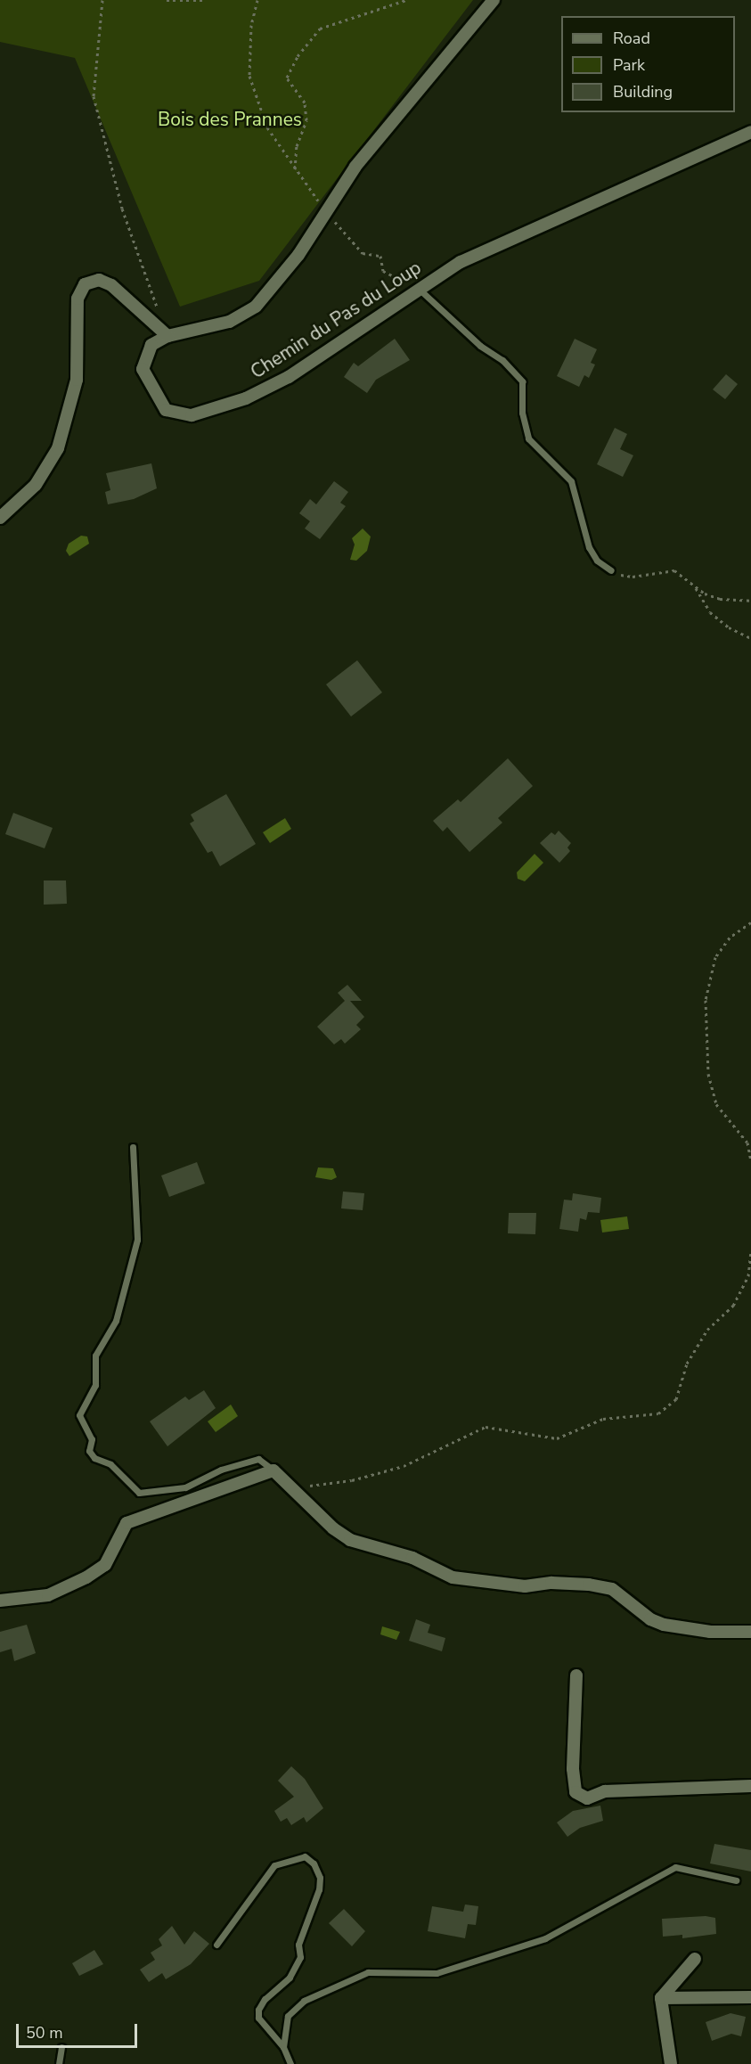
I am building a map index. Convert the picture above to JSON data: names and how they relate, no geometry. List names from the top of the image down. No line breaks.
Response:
{"streets":{"street":["Chemin du Pas du Loup"]},"parks":["Bois des Prannes"],"legend":["Road","Park","Building"],"scale_bar":"50 m"}
